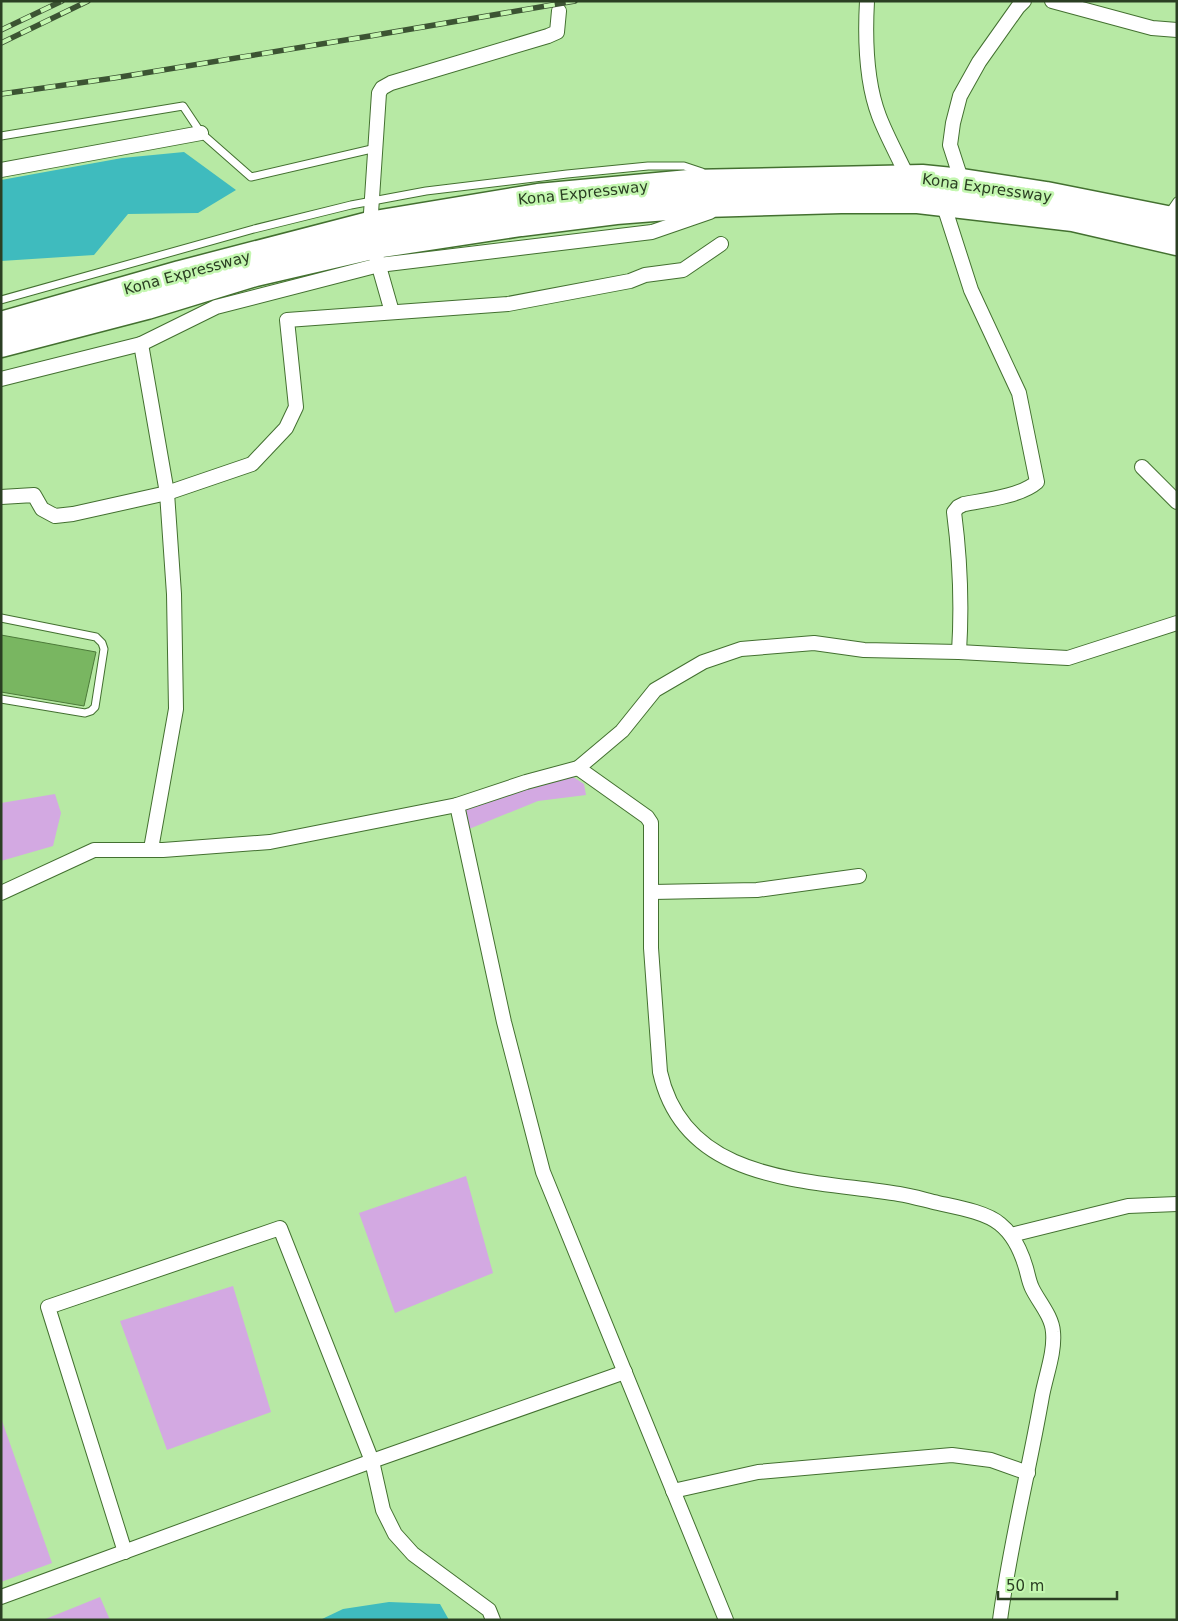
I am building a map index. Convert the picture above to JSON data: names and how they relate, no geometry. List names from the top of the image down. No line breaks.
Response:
{"streets":{"highway":["Kona Expressway"]},"scale_bar":"50 m"}
